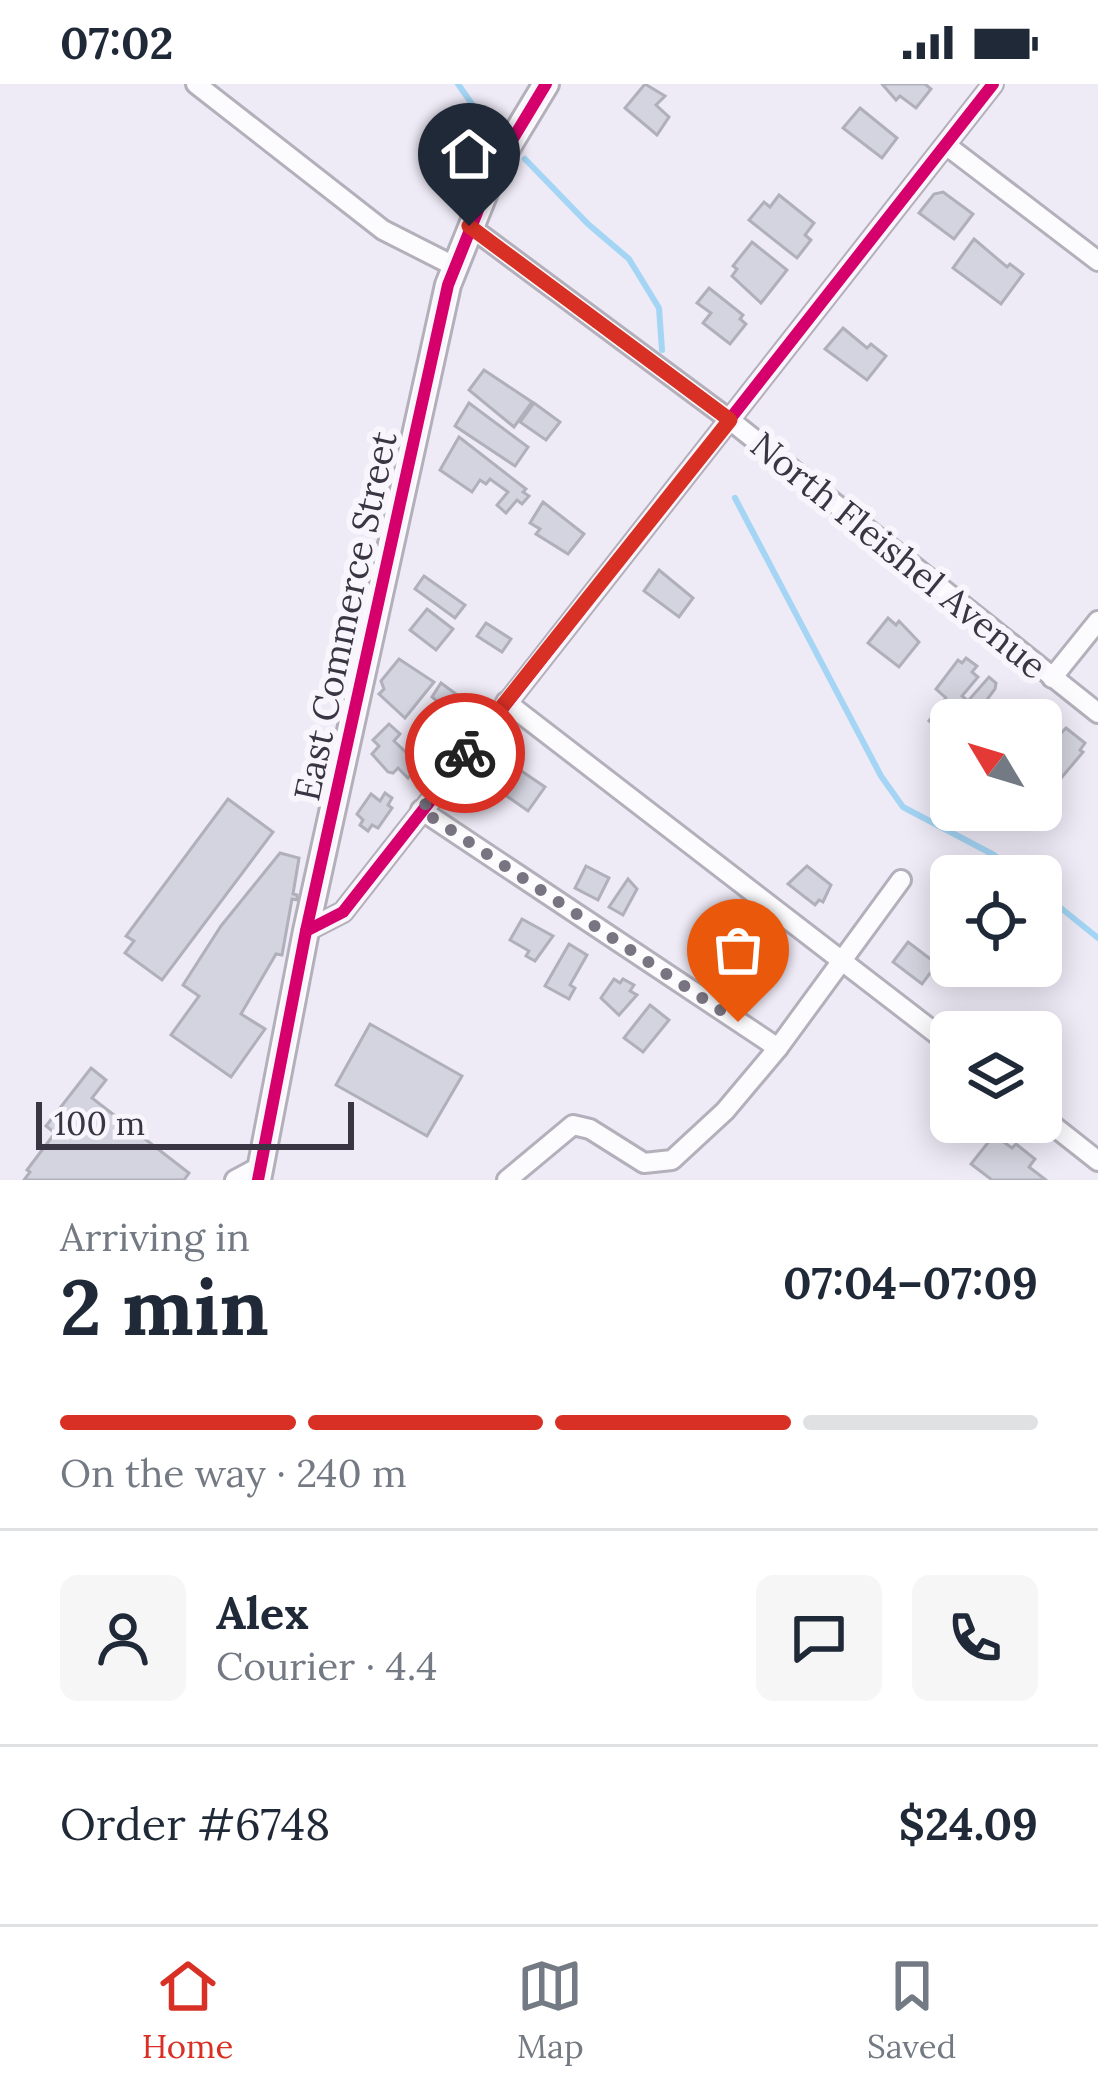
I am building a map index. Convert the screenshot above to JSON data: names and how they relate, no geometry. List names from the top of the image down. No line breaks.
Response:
{"streets":{"street":["North Fleishel Avenue","East Commerce Street"]},"crossings":[["North Fleishel Avenue","East Commerce Street"]],"scale_bar":"100 m","north":"top left","page":{"status":"07:02","scale":"100 m","heading":["2 min","Arriving in","07:04–07:09"],"panel":["Alex","Courier · 4.4","Order #6748","$24.09"],"bar":"On the way · 240 m","tabs":["Home","Map","Saved"]}}
